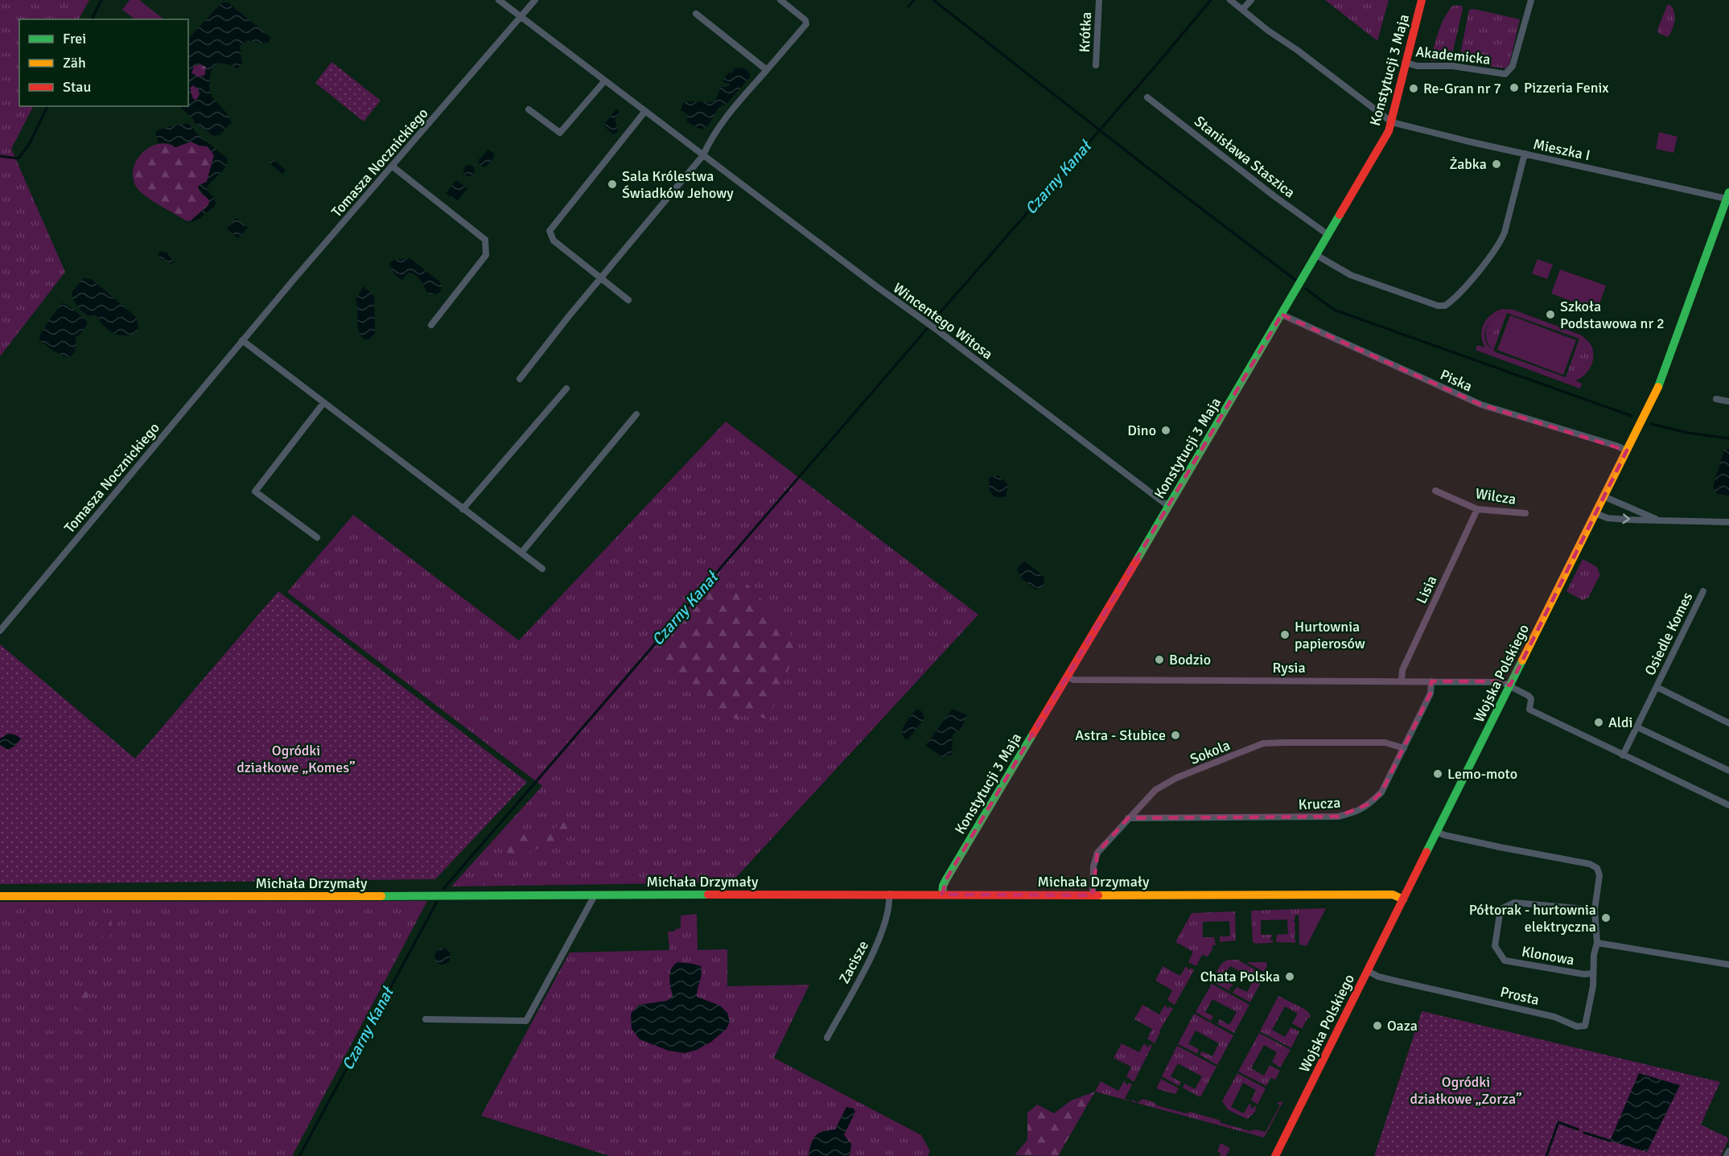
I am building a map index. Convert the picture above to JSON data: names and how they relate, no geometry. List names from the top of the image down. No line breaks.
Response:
{"streets":{"street":["Krótka","Akademicka","Konstytucji 3 Maja","Mieszka I","Stanisława Staszica","Tomasza Nocznickiego","Wincentego Witosa","Piska","Wilcza","Lisia","Osiedle Komes","Rysia","Wojska Polskiego","Sokola","Krucza","Michała Drzymały","Klonowa","Zacisze","Prosta"]},"crossings":[["Akademicka","Konstytucji 3 Maja"],["Konstytucji 3 Maja","Mieszka I"],["Konstytucji 3 Maja","Stanisława Staszica"],["Konstytucji 3 Maja","Wincentego Witosa"],["Konstytucji 3 Maja","Piska"],["Konstytucji 3 Maja","Rysia"],["Konstytucji 3 Maja","Michała Drzymały"],["Mieszka I","Wojska Polskiego"],["Tomasza Nocznickiego","Wincentego Witosa"],["Piska","Wojska Polskiego"],["Wilcza","Lisia"],["Lisia","Rysia"],["Rysia","Wojska Polskiego"],["Rysia","Krucza"],["Wojska Polskiego","Michała Drzymały"],["Wojska Polskiego","Prosta"],["Sokola","Krucza"],["Sokola","Michała Drzymały"],["Michała Drzymały","Zacisze"],["Klonowa","Prosta"]],"water":["Czarny Kanał"],"parks":["Ogródki działkowe „Komes”","Ogródki działkowe „Zorza”"],"places":["Pizzeria Fenix","Re-Gran nr 7","Żabka","Sala Królestwa Świadków Jehowy","Szkoła Podstawowa nr 2","Dino","Hurtownia papierosów","Bodzio","Aldi","Astra - Słubice","Lemo-moto","Półtorak - hurtownia elektryczna","Chata Polska","Oaza"],"legend":["Frei","Zäh","Stau"]}
